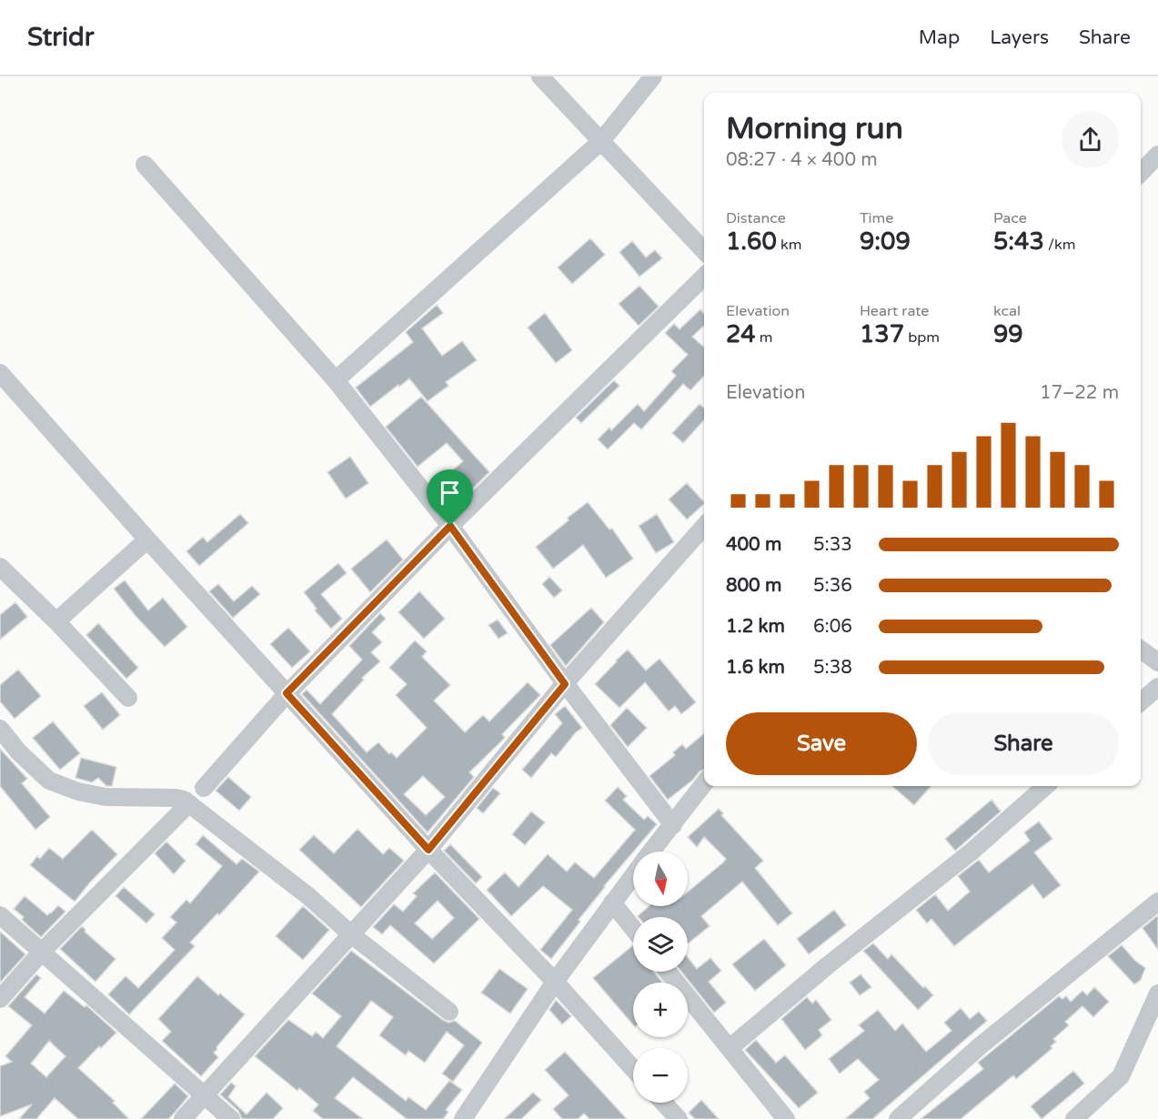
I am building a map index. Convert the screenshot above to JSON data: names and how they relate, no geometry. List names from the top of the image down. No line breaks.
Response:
{"north":"bottom","page":{"header":"Stridr","nav":["Map","Layers","Share"],"heading":["Morning run","08:27 · 4 × 400 m"],"stats":[["Distance","1.60 km"],["Time","9:09"],["Pace","5:43 /km"],["Elevation","24 m"],["Heart rate","137 bpm"],["kcal","99"]],"chart":["Elevation","17–22 m"],"list":[{"name":"400 m","note":"5:33"},{"name":"800 m","note":"5:36"},{"name":"1.2 km","note":"6:06"},{"name":"1.6 km","note":"5:38"}],"buttons":["Save","Share"],"map_buttons":["+","−"]}}
